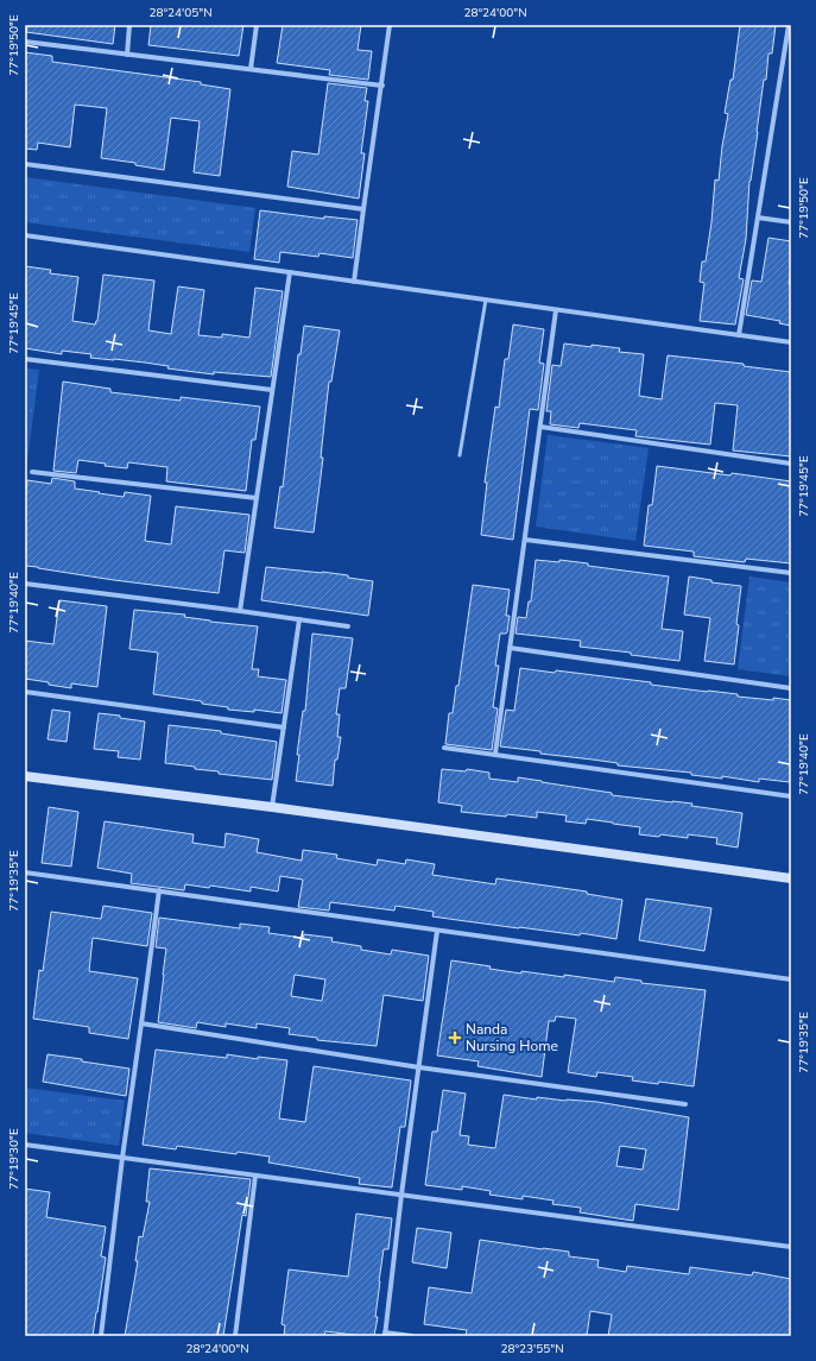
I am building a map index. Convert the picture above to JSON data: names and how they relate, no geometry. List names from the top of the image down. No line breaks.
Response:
{"places":{"health":["Nanda Nursing Home"]},"coordinates":["28°24'05\"N","28°24'00\"N","77°19'50\"E","77°19'45\"E","77°19'40\"E","77°19'35\"E","77°19'30\"E","28°23'55\"N"]}
